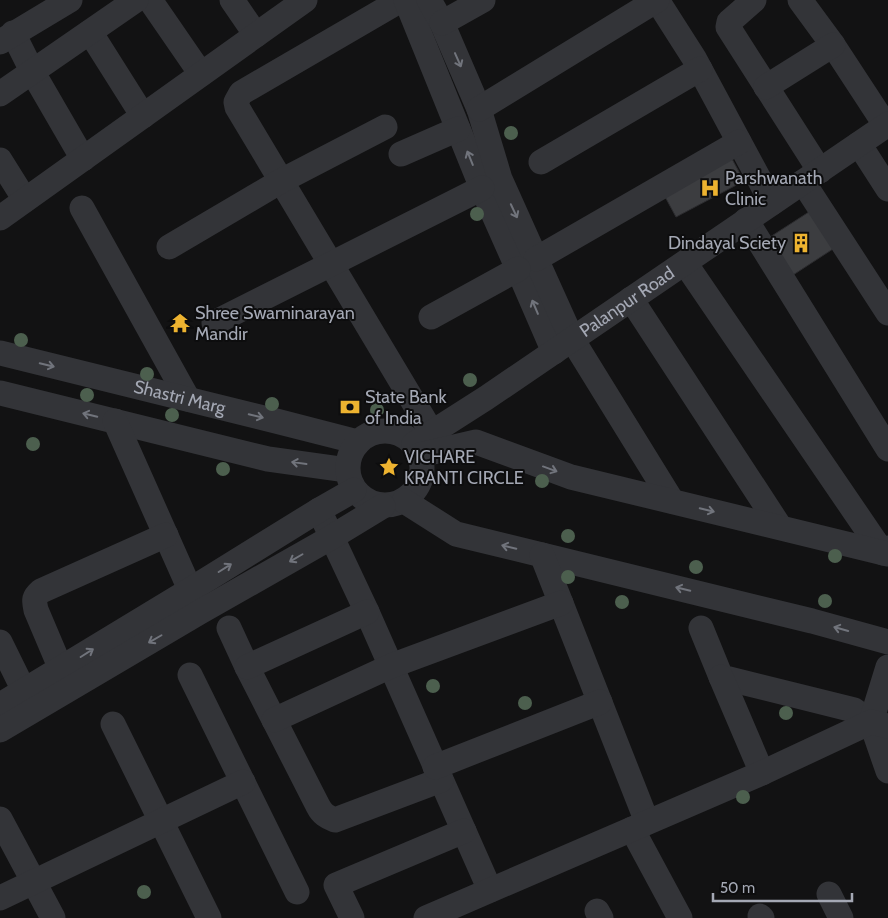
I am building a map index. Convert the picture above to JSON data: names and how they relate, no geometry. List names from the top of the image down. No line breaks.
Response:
{"streets":{"street":["Palanpur Road","Shastri Marg"]},"crossings":[["Palanpur Road","Shastri Marg"]],"places":{"hospital":["Parshwanath Clinic"],"building":["Dindayal Sciety"],"temple":["Shree Swaminarayan Mandir"],"bank":["State Bank of India"],"place":["VICHARE KRANTI CIRCLE"]},"scale_bar":"50 m"}
